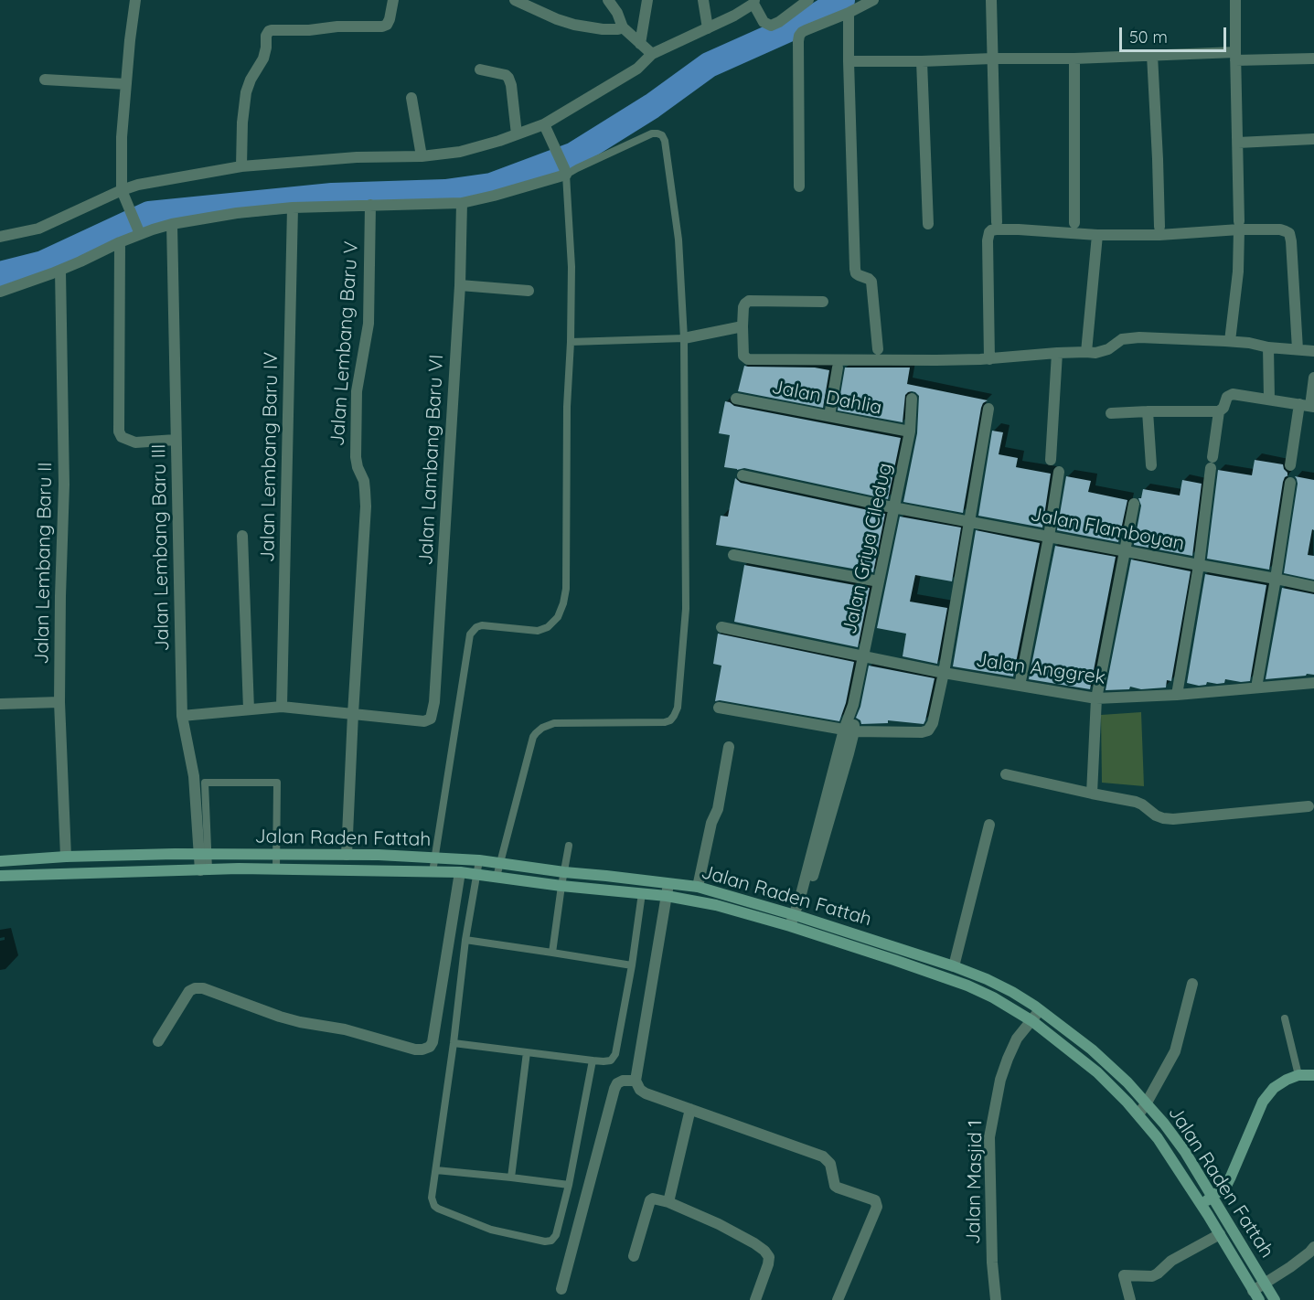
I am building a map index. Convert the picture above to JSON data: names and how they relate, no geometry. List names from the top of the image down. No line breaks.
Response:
{"streets":{"main road":["Jalan Raden Fattah"],"street":["Jalan Lembang Baru V","Jalan Dahlia","Jalan Lembang Baru IV","Jalan Lambang Baru VI","Jalan Flamboyan","Jalan Lembang Baru III","Jalan Griya Ciledug","Jalan Lembang Baru II","Jalan Anggrek","Jalan Masjid 1"]},"crossings":[["Jalan Lembang Baru V","Jalan Lambang Baru VI"],["Jalan Lembang Baru V","Jalan Raden Fattah"],["Jalan Dahlia","Jalan Griya Ciledug"],["Jalan Flamboyan","Jalan Griya Ciledug"],["Jalan Lembang Baru III","Jalan Raden Fattah"],["Jalan Griya Ciledug","Jalan Anggrek"],["Jalan Griya Ciledug","Jalan Raden Fattah"],["Jalan Lembang Baru II","Jalan Raden Fattah"],["Jalan Raden Fattah","Jalan Masjid 1"]],"scale_bar":"50 m"}
